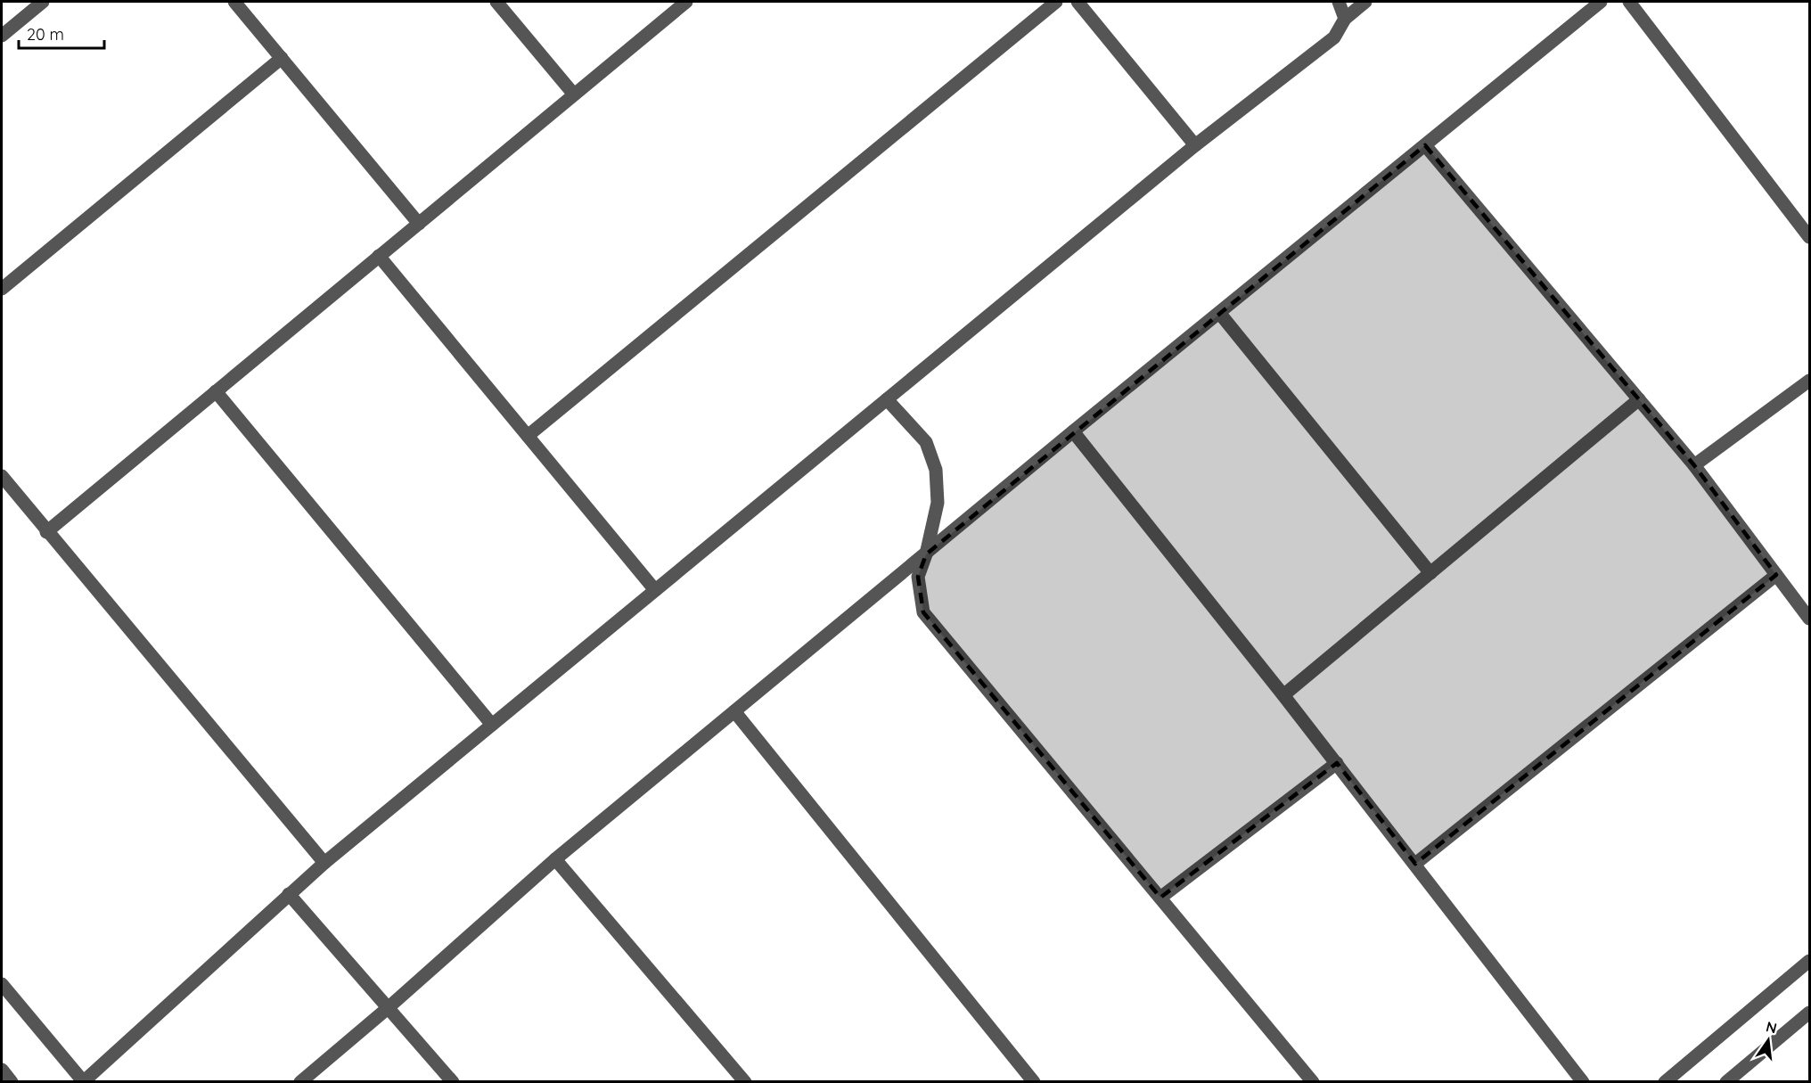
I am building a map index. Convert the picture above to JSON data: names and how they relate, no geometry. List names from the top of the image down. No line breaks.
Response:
{"scale_bar":"20 m","north":"top"}
